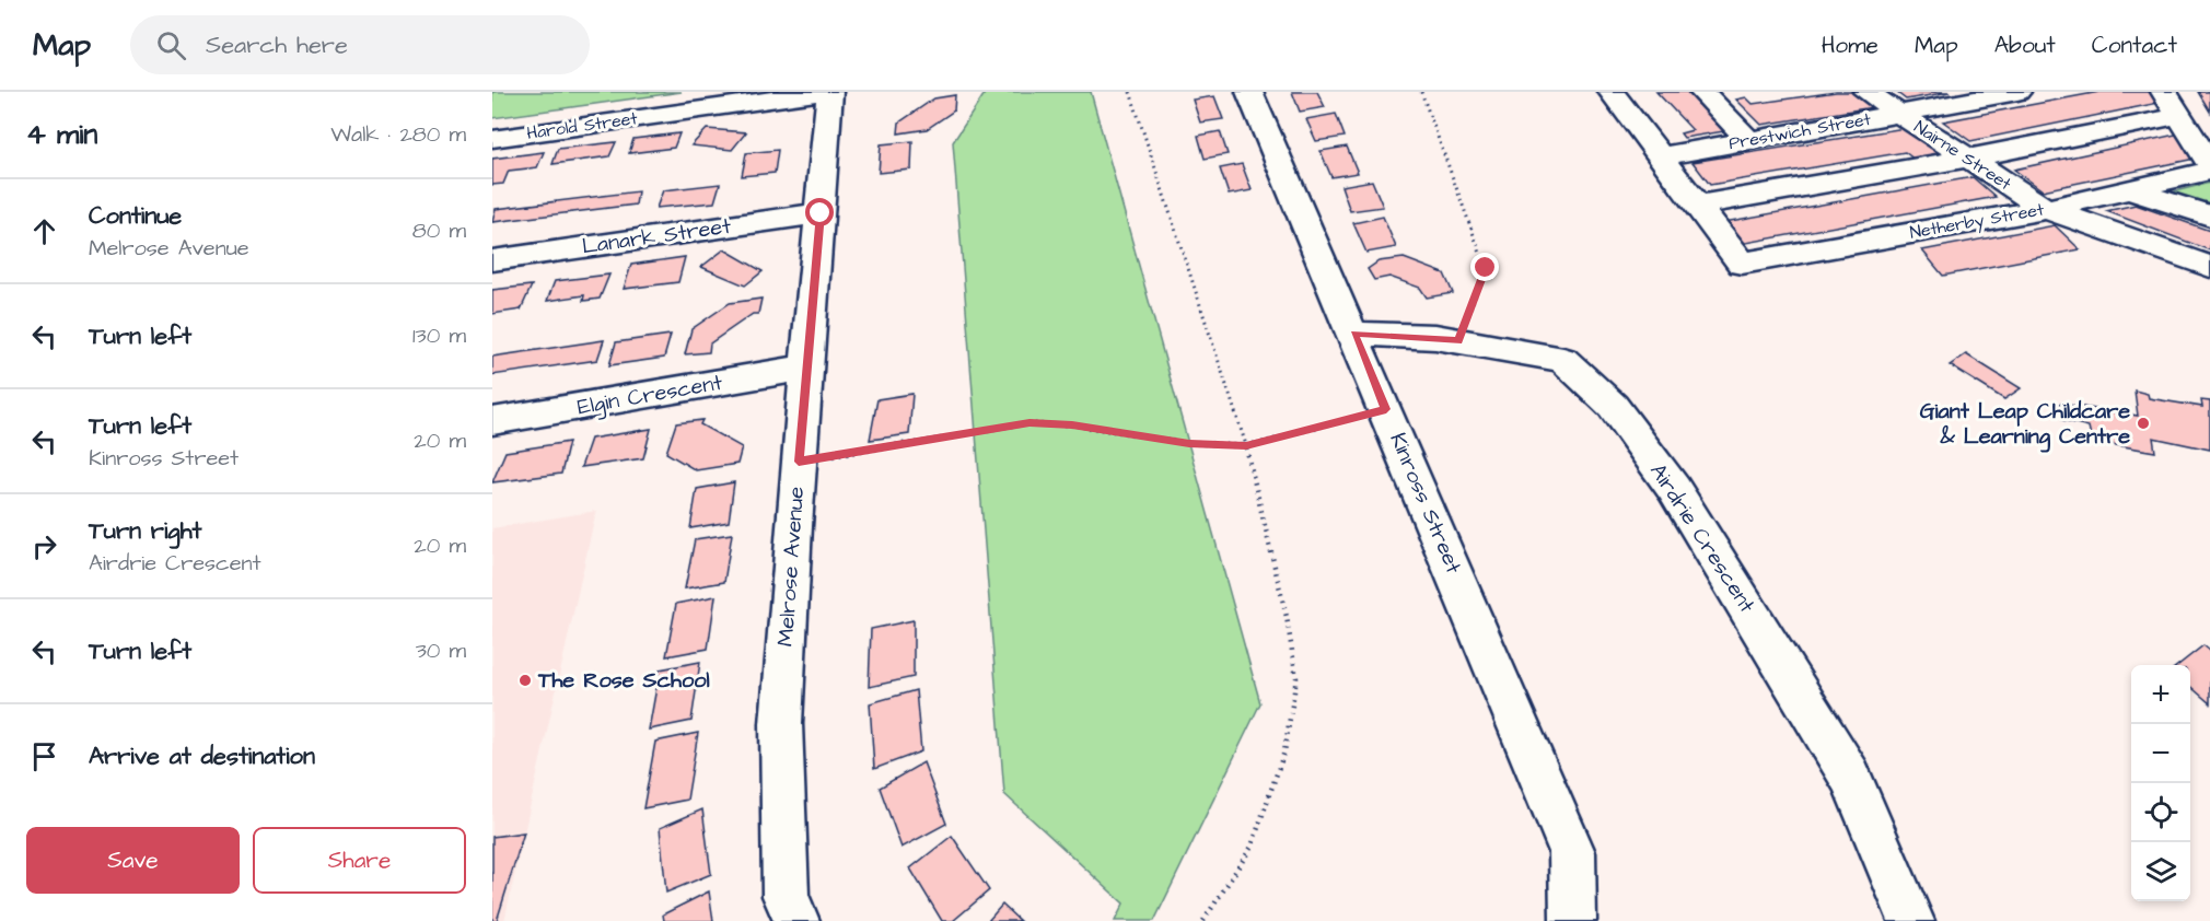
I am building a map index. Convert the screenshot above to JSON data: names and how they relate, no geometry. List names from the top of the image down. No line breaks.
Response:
{"streets":{"street":["Harold Street","Prestwich Street","Nairne Street","Netherby Street","Lanark Street","Elgin Crescent","Kinross Street","Airdrie Crescent","Melrose Avenue"]},"crossings":[["Harold Street","Melrose Avenue"],["Prestwich Street","Nairne Street"],["Nairne Street","Netherby Street"],["Lanark Street","Melrose Avenue"],["Elgin Crescent","Melrose Avenue"],["Kinross Street","Airdrie Crescent"]],"places":["Giant Leap Childcare & Learning Centre","The Rose School"],"page":{"header":"Map","search":"Search here","nav":["Home","Map","About","Contact"],"heading":["4 min","Walk · 280 m"],"list":[["Continue","Melrose Avenue","80 m"],["Turn left","130 m"],["Turn left","Kinross Street","20 m"],["Turn right","Airdrie Crescent","20 m"],["Turn left","30 m"],"Arrive at destination"],"map_buttons":["+","−"],"buttons":["Save","Share"]}}
